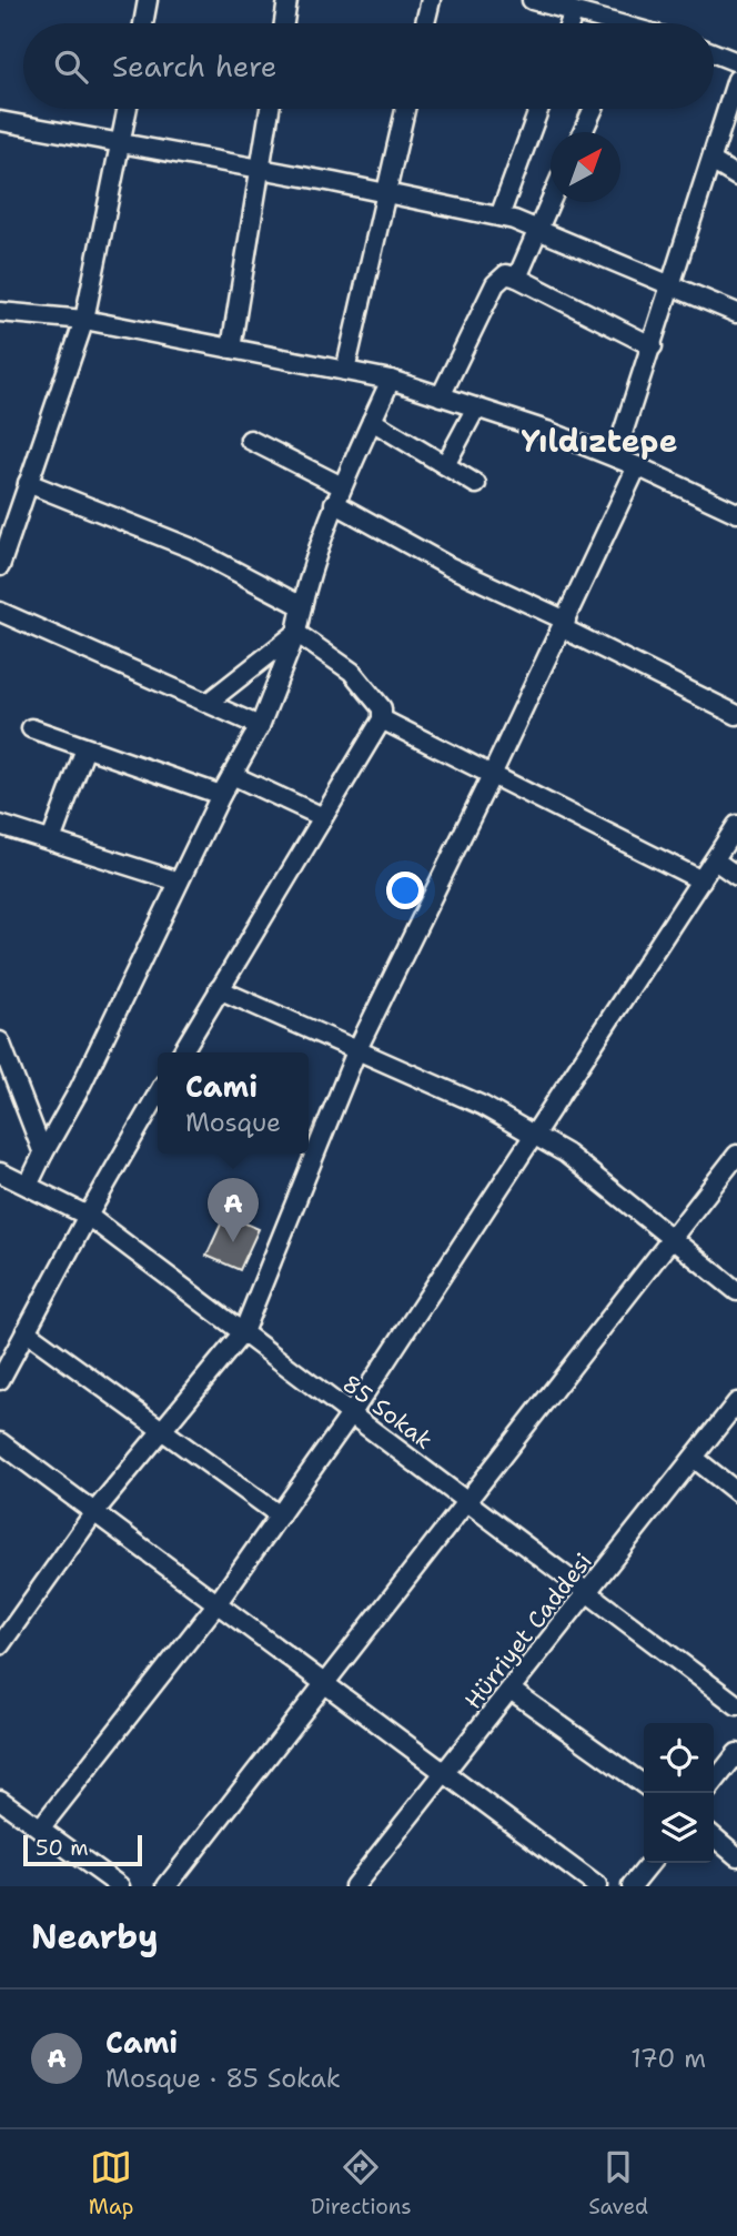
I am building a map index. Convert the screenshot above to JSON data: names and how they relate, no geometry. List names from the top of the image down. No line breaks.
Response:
{"streets":{"street":["85 Sokak","Hürriyet Caddesi"]},"crossings":[["85 Sokak","Hürriyet Caddesi"]],"districts":["Yıldıztepe"],"scale_bar":"50 m","north":"top right","page":{"search":"Search here","popup":["Cami","Mosque"],"pins":"A","scale":"50 m","heading":"Nearby","list":[{"mark":"A","name":"Cami","note":"Mosque · 85 Sokak","value":"170 m"}],"nav":["Map","Directions","Saved"]}}
